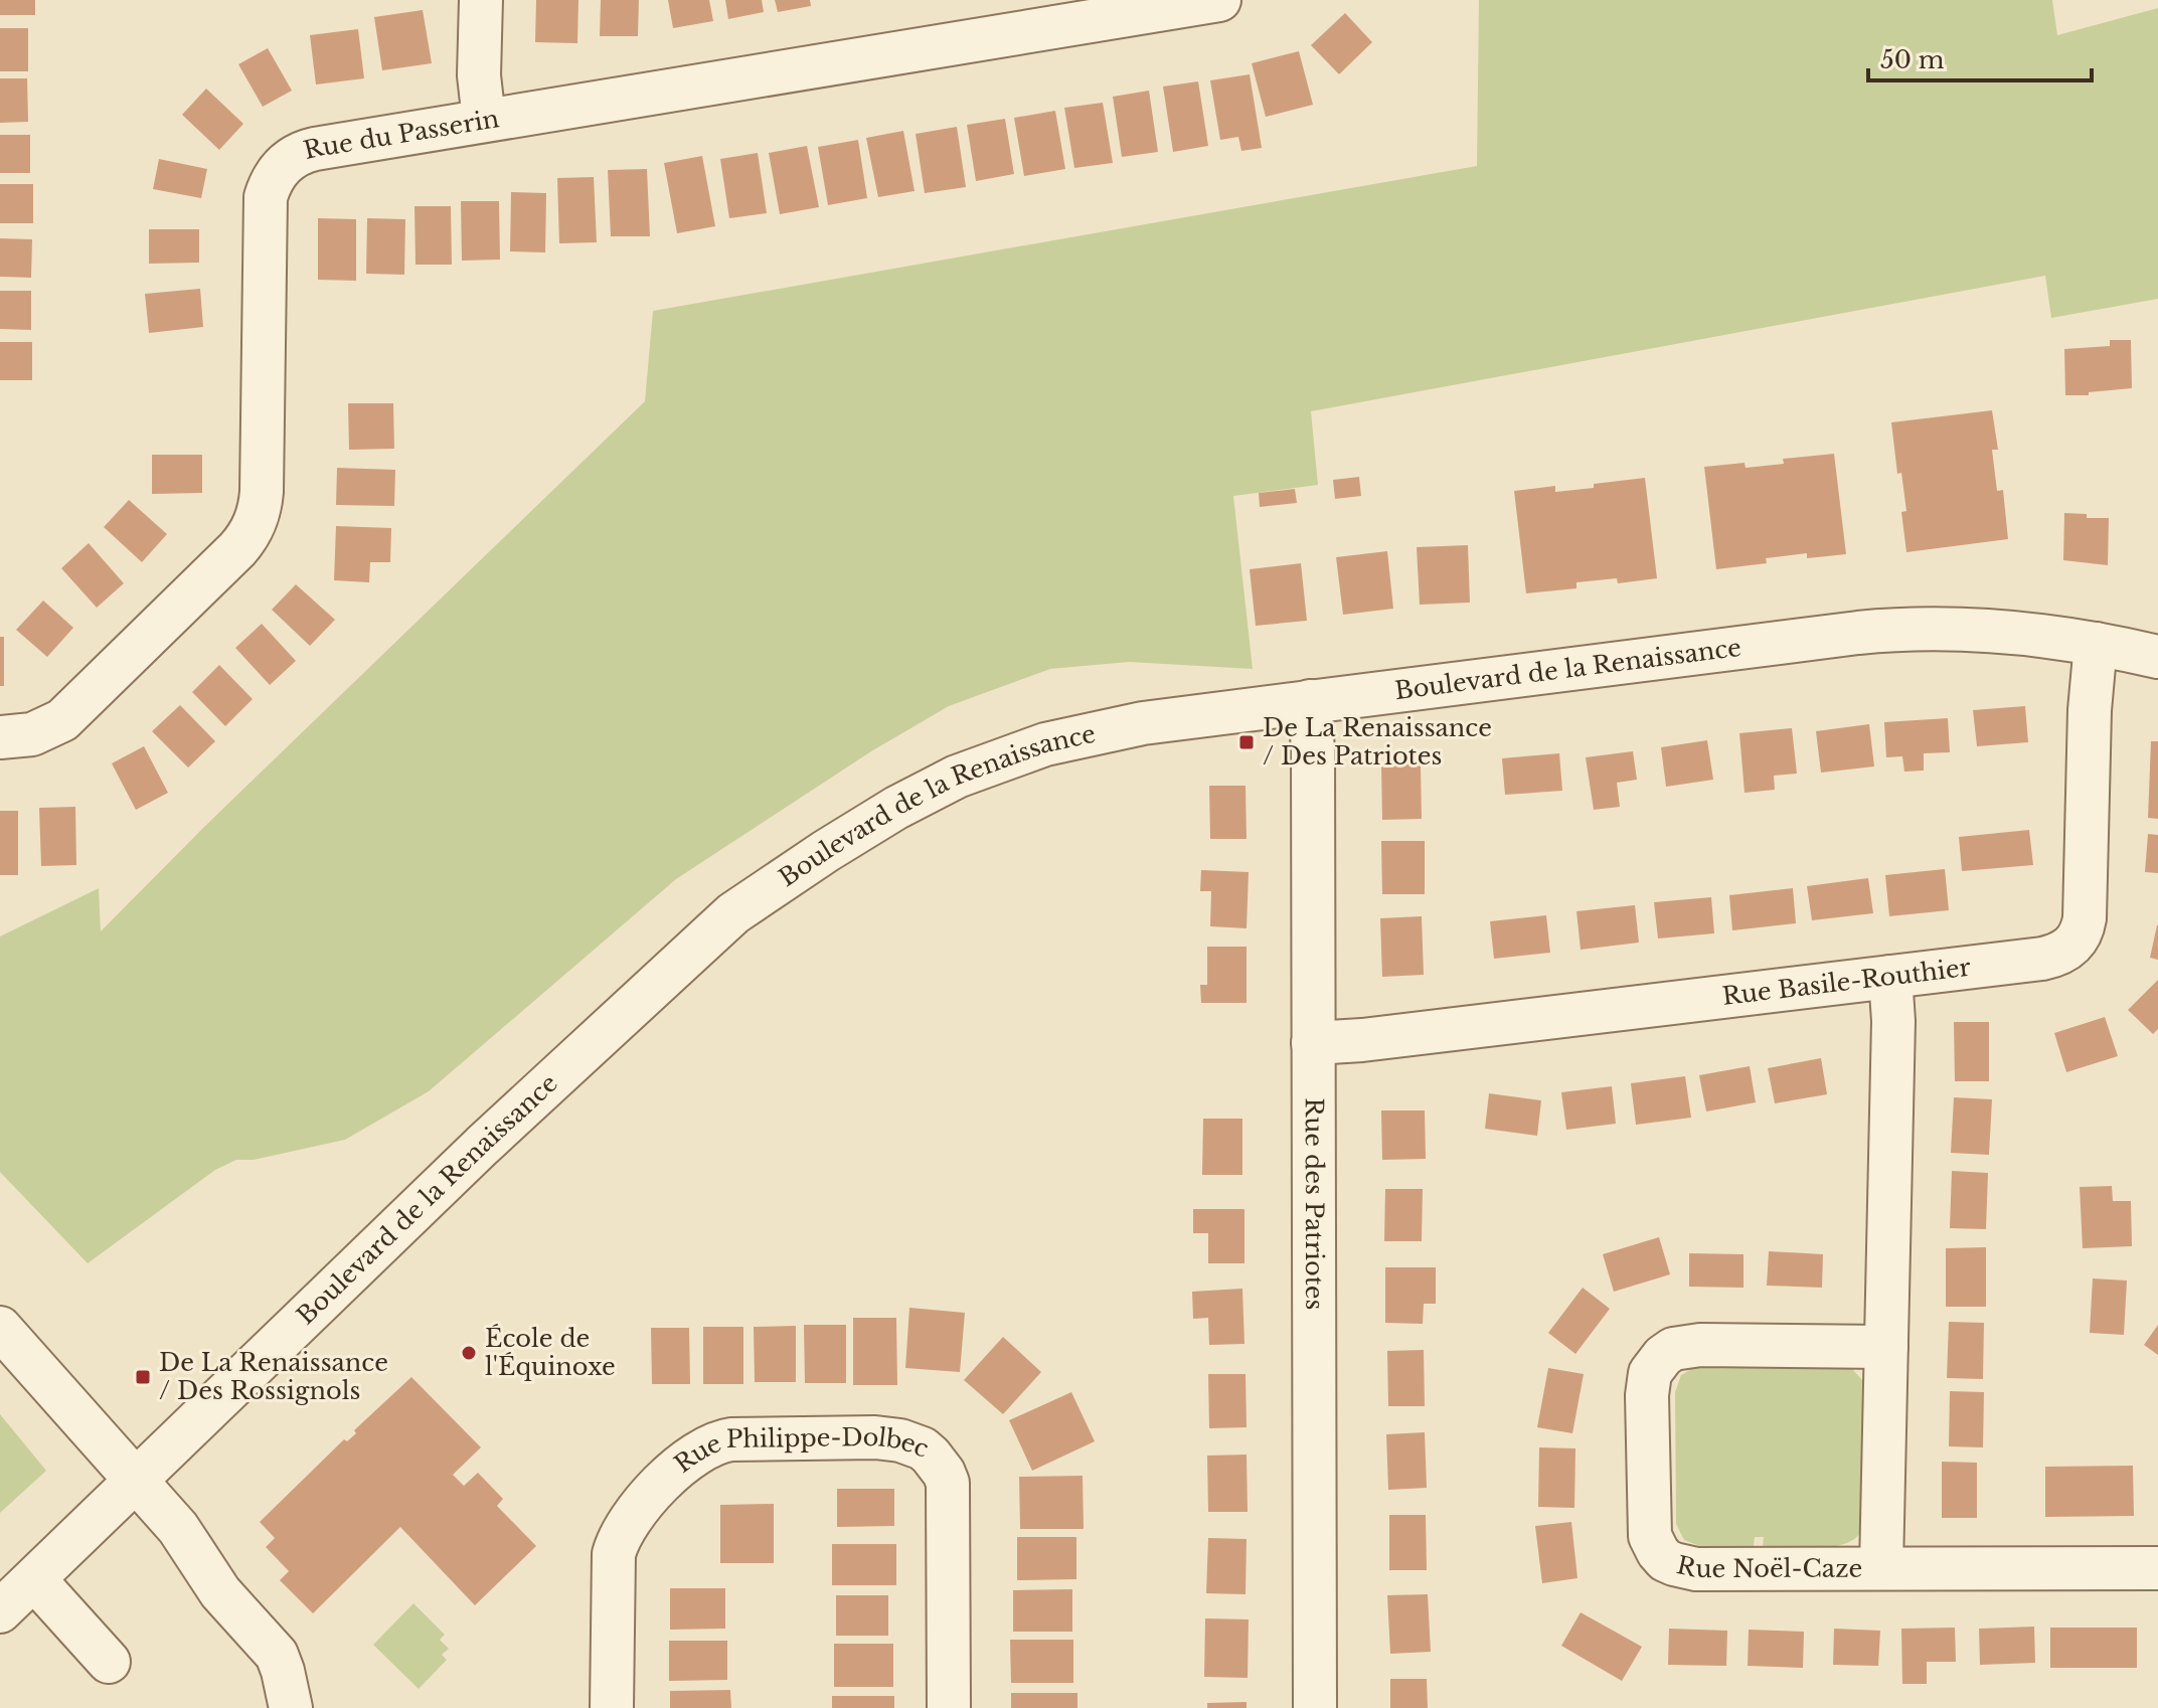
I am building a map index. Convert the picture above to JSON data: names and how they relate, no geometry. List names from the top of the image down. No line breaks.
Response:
{"streets":{"street":["Rue du Passerin","Boulevard de la Renaissance","Rue Basile-Routhier","Rue des Patriotes","Rue Philippe-Dolbec","Rue Noël-Caze"]},"crossings":[["Boulevard de la Renaissance","Rue Basile-Routhier"],["Boulevard de la Renaissance","Rue des Patriotes"],["Rue Basile-Routhier","Rue des Patriotes"],["Rue Basile-Routhier","Rue Noël-Caze"]],"places":{"transit":["De La Renaissance / Des Patriotes","De La Renaissance / Des Rossignols"],"other":["École de l'Équinoxe"]},"scale_bar":"50 m"}
